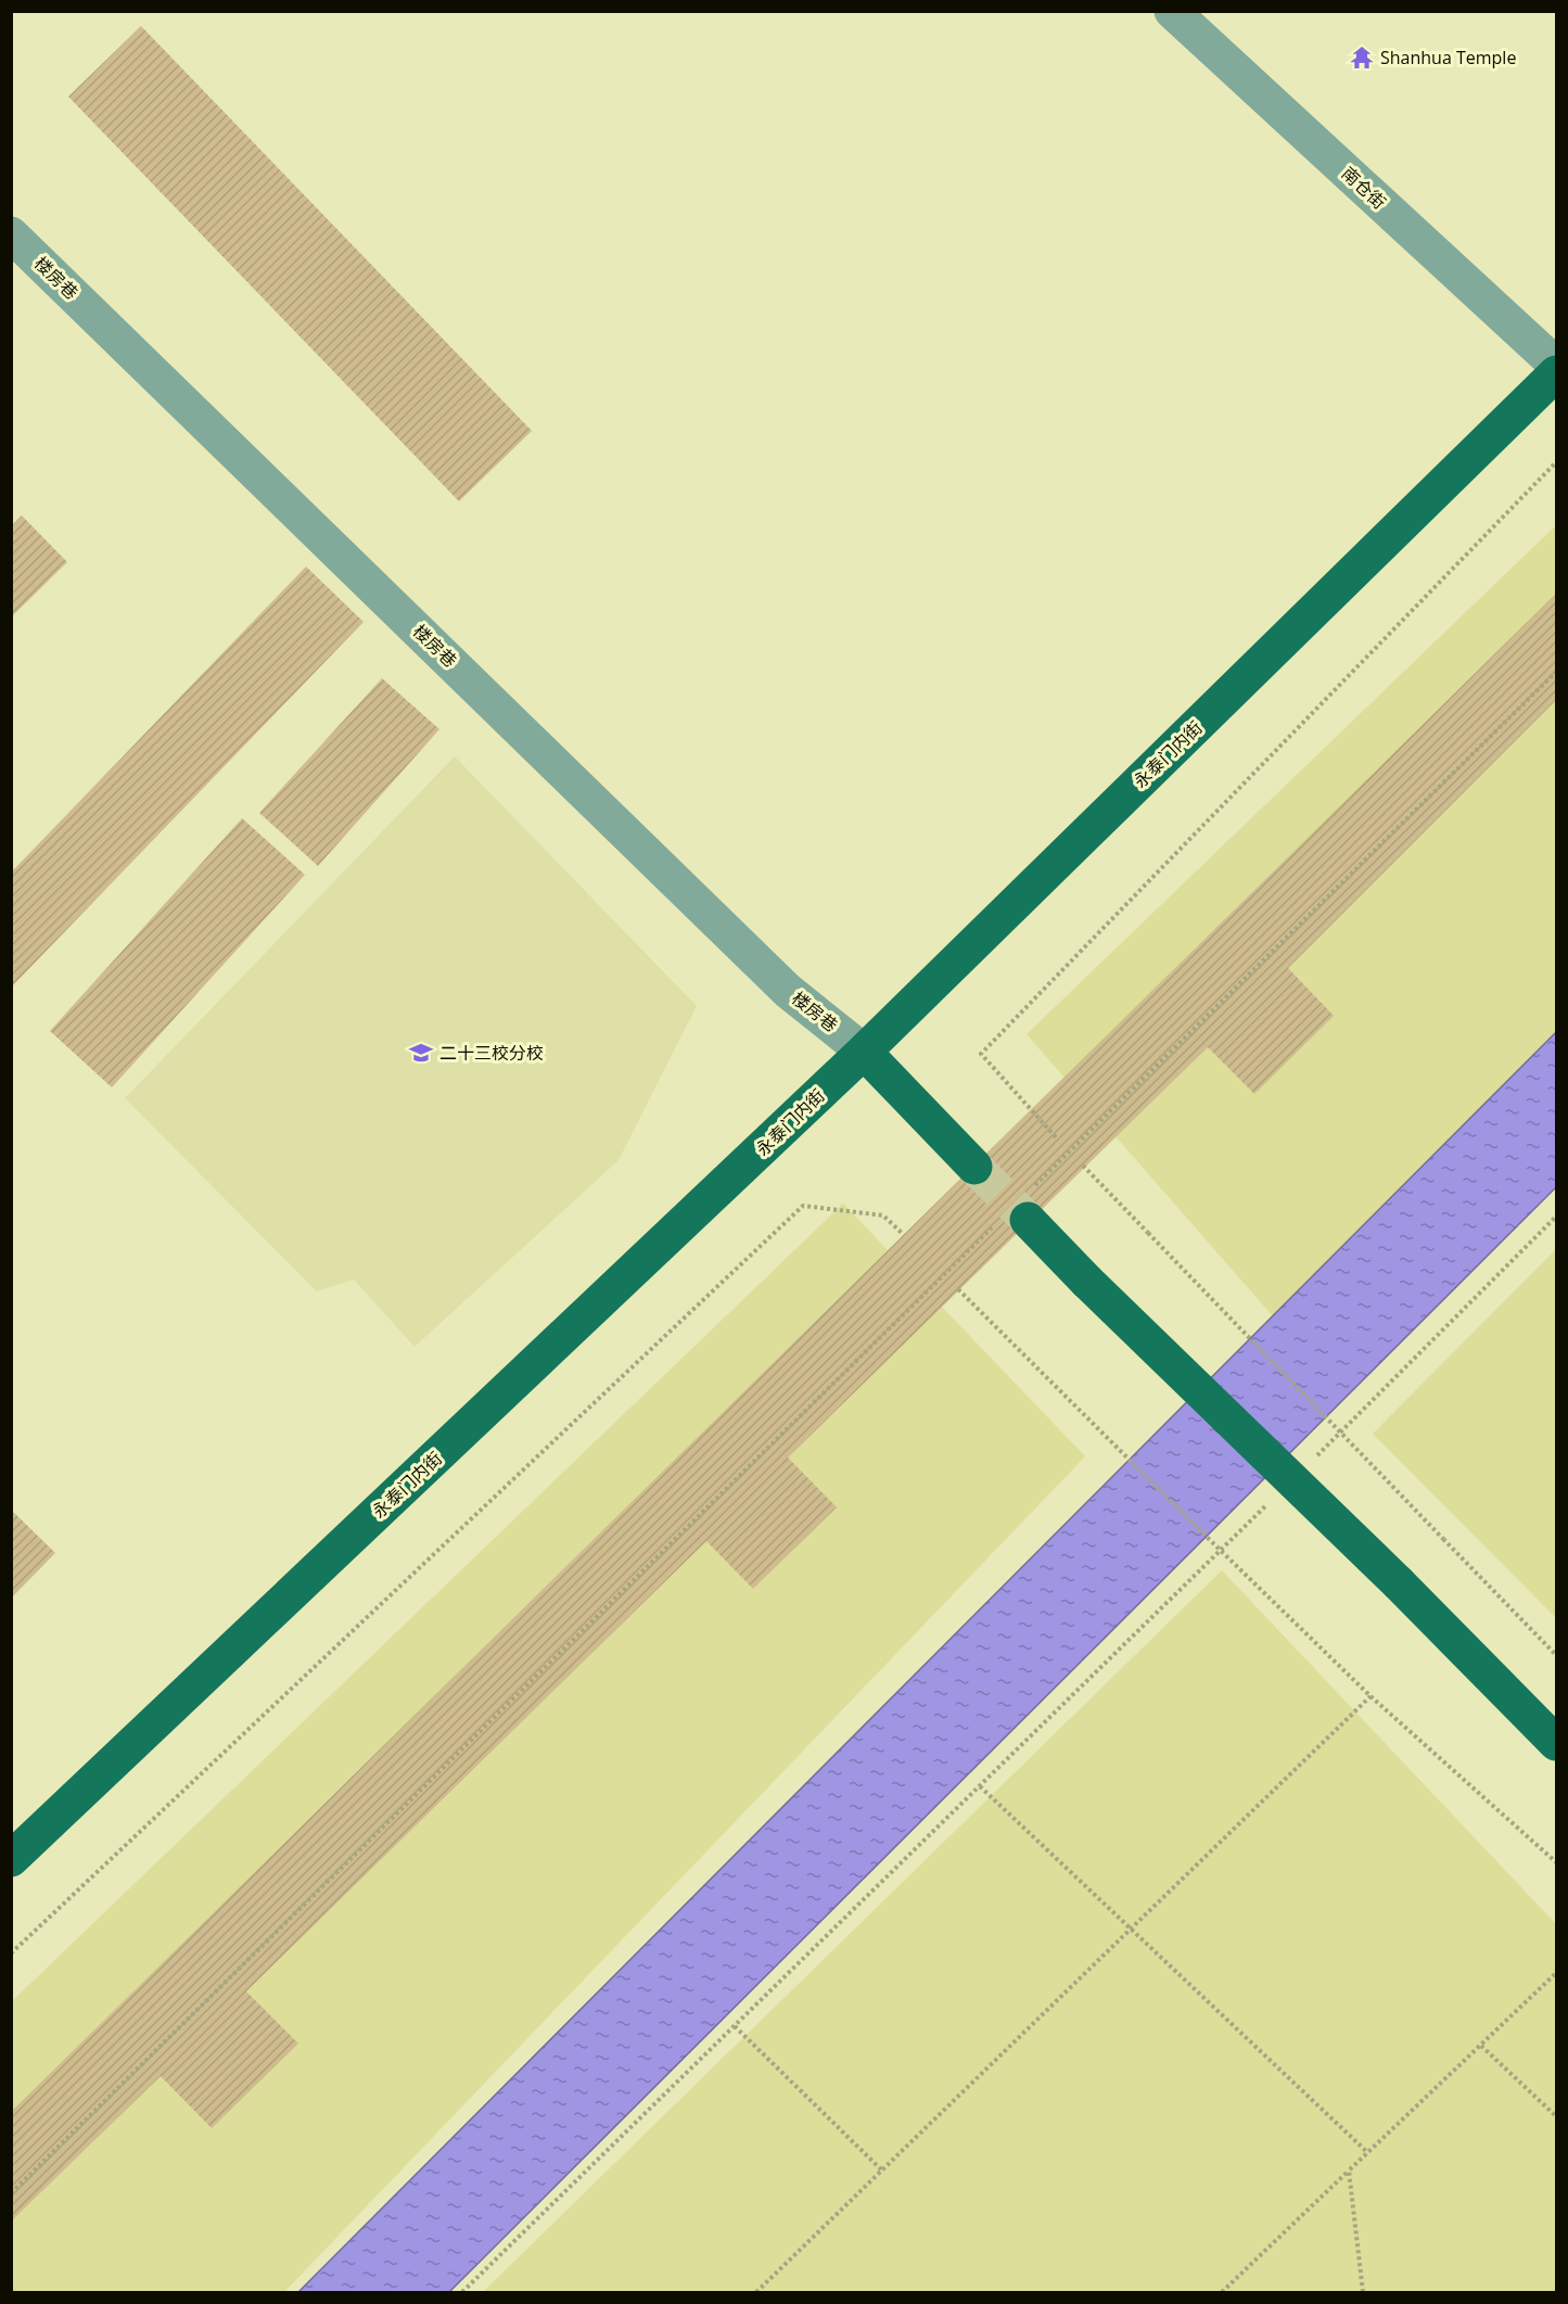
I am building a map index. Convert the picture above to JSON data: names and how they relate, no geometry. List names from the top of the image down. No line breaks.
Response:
{"streets":{"main road":["永泰门内街"],"street":["南仓街","楼房巷"]},"crossings":[["楼房巷","永泰门内街"]],"places":{"temple":["Shanhua Temple"],"school or university":["二十三校分校"]}}
